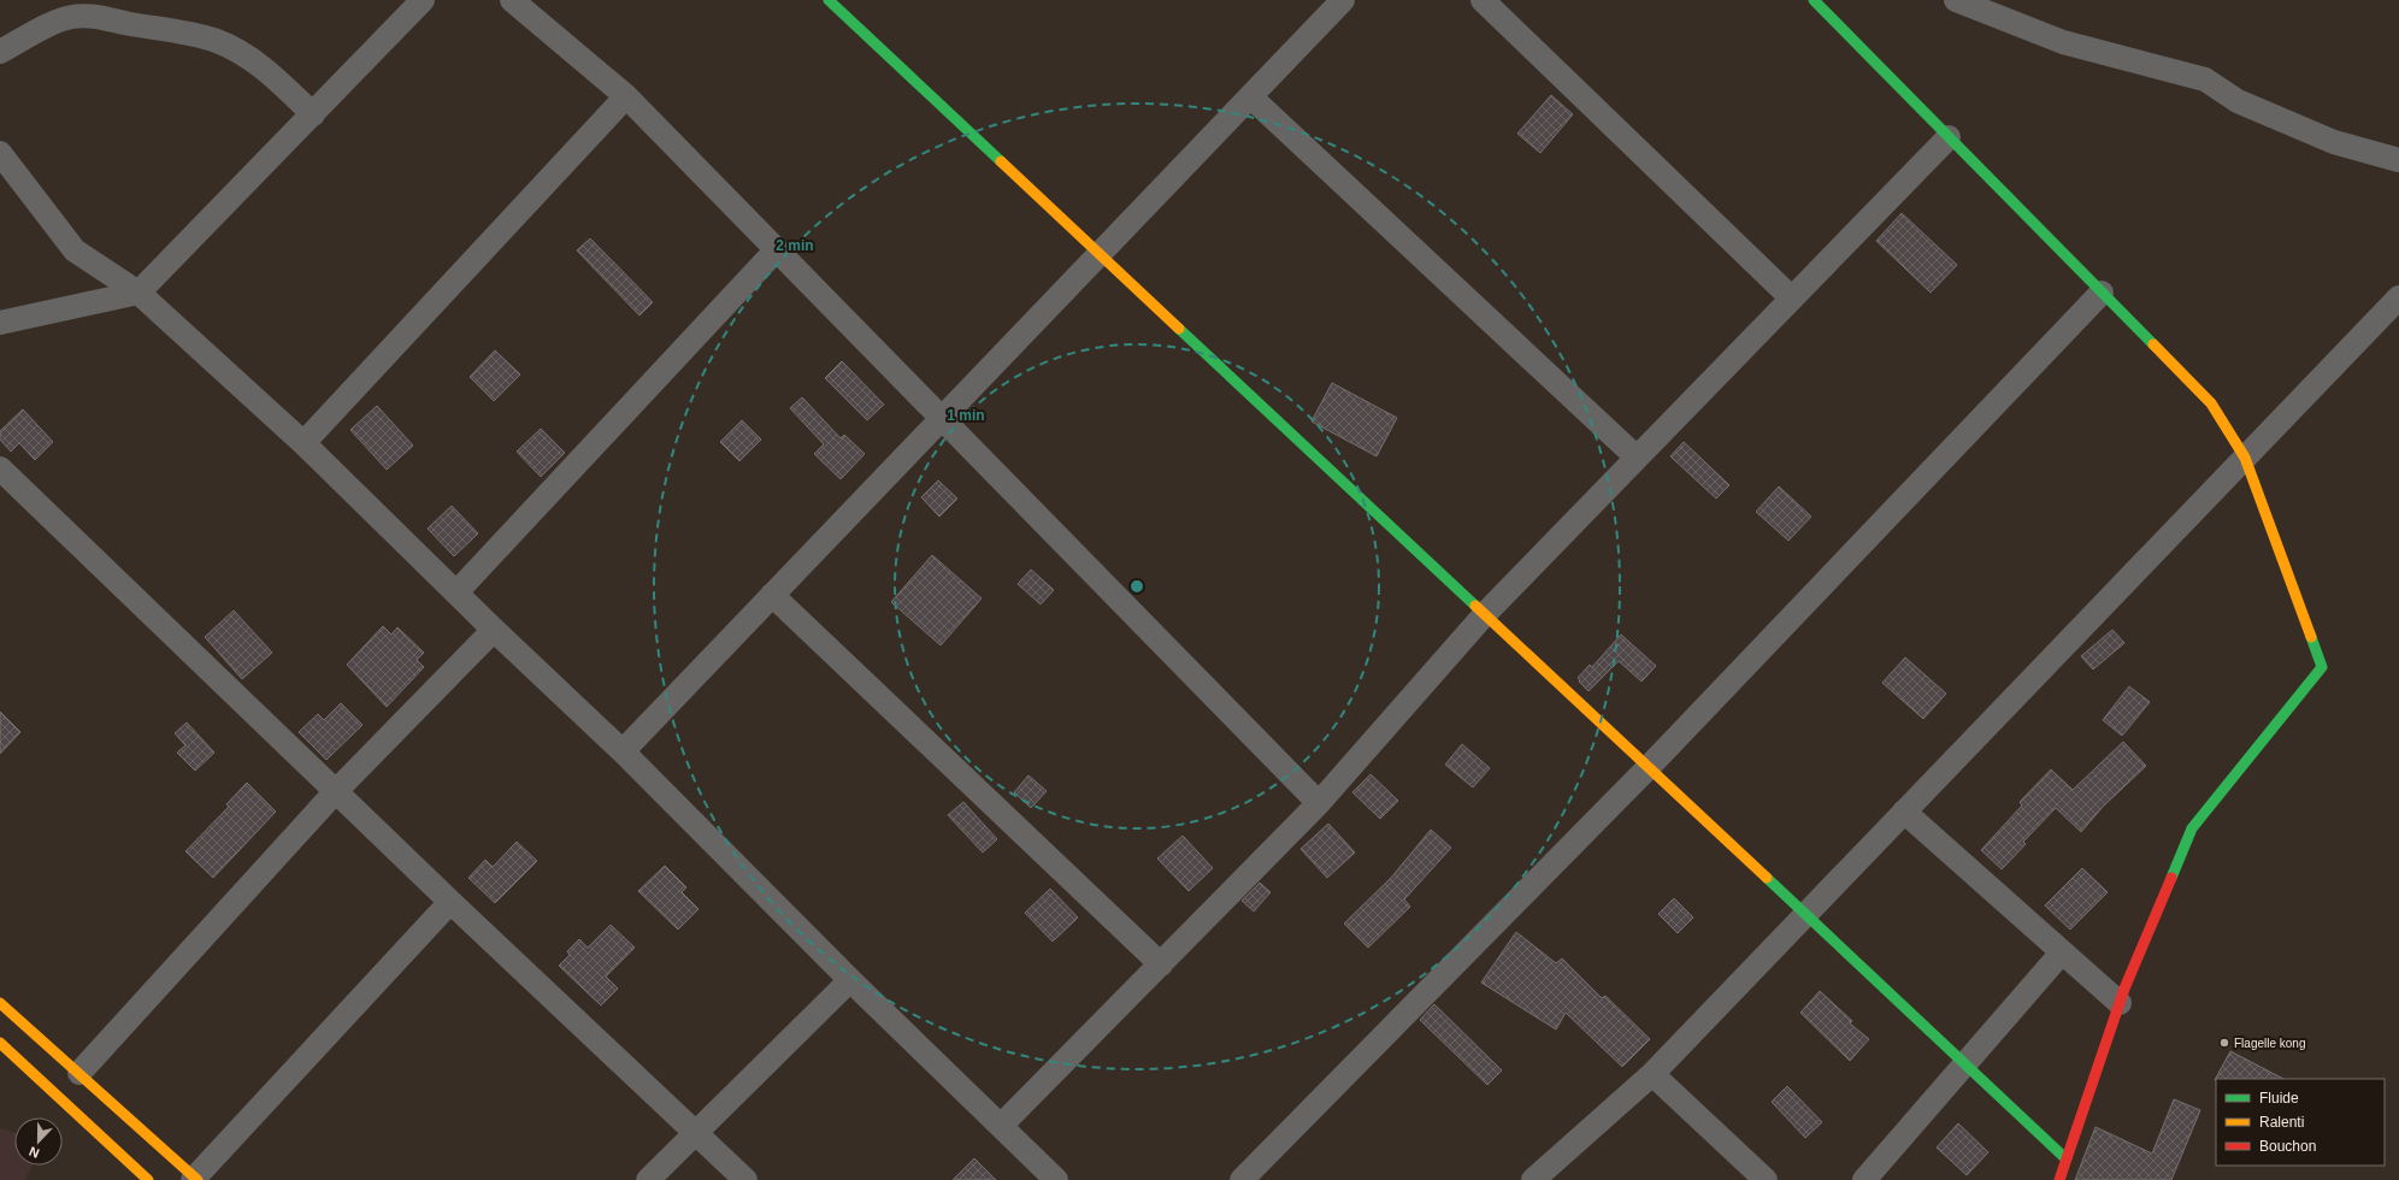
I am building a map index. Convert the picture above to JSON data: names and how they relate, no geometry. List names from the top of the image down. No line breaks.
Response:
{"places":["Flagelle kong"],"legend":["Fluide","Ralenti","Bouchon"],"north":"bottom","rings":["2 min","1 min"]}
